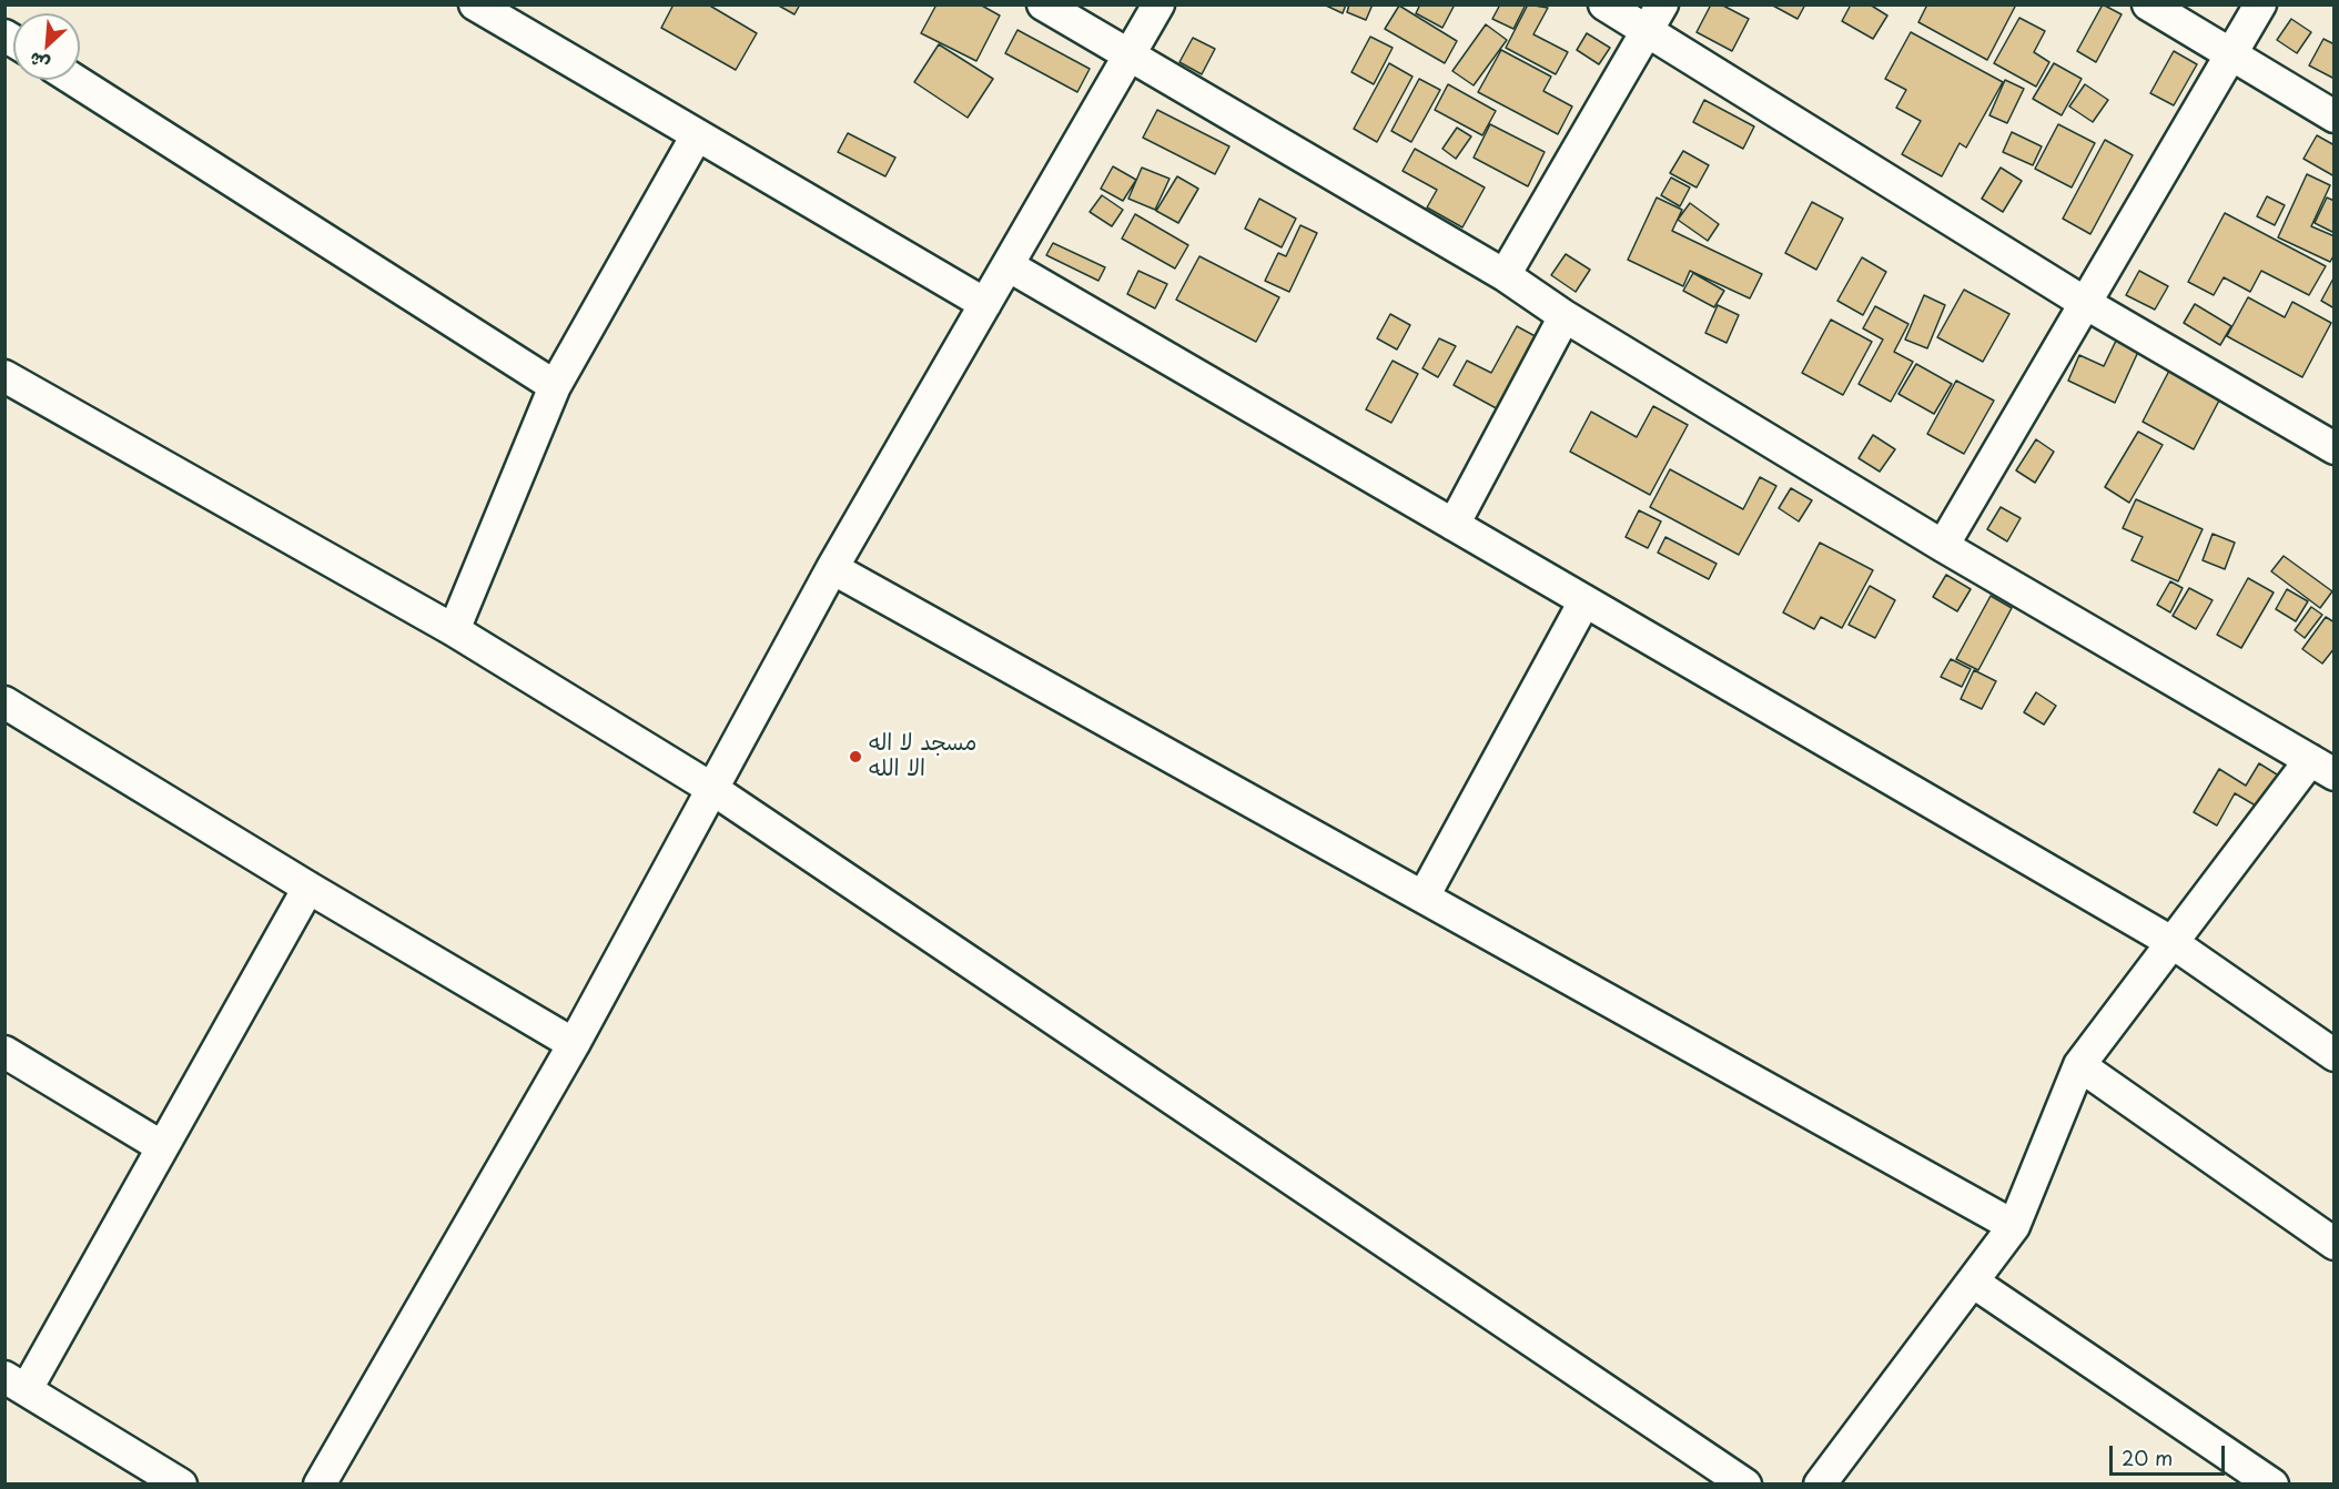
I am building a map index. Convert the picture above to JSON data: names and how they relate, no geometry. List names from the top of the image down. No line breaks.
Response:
{"places":["مسجد لا اله الا الله"],"scale_bar":"20 m","north":"bottom left"}
